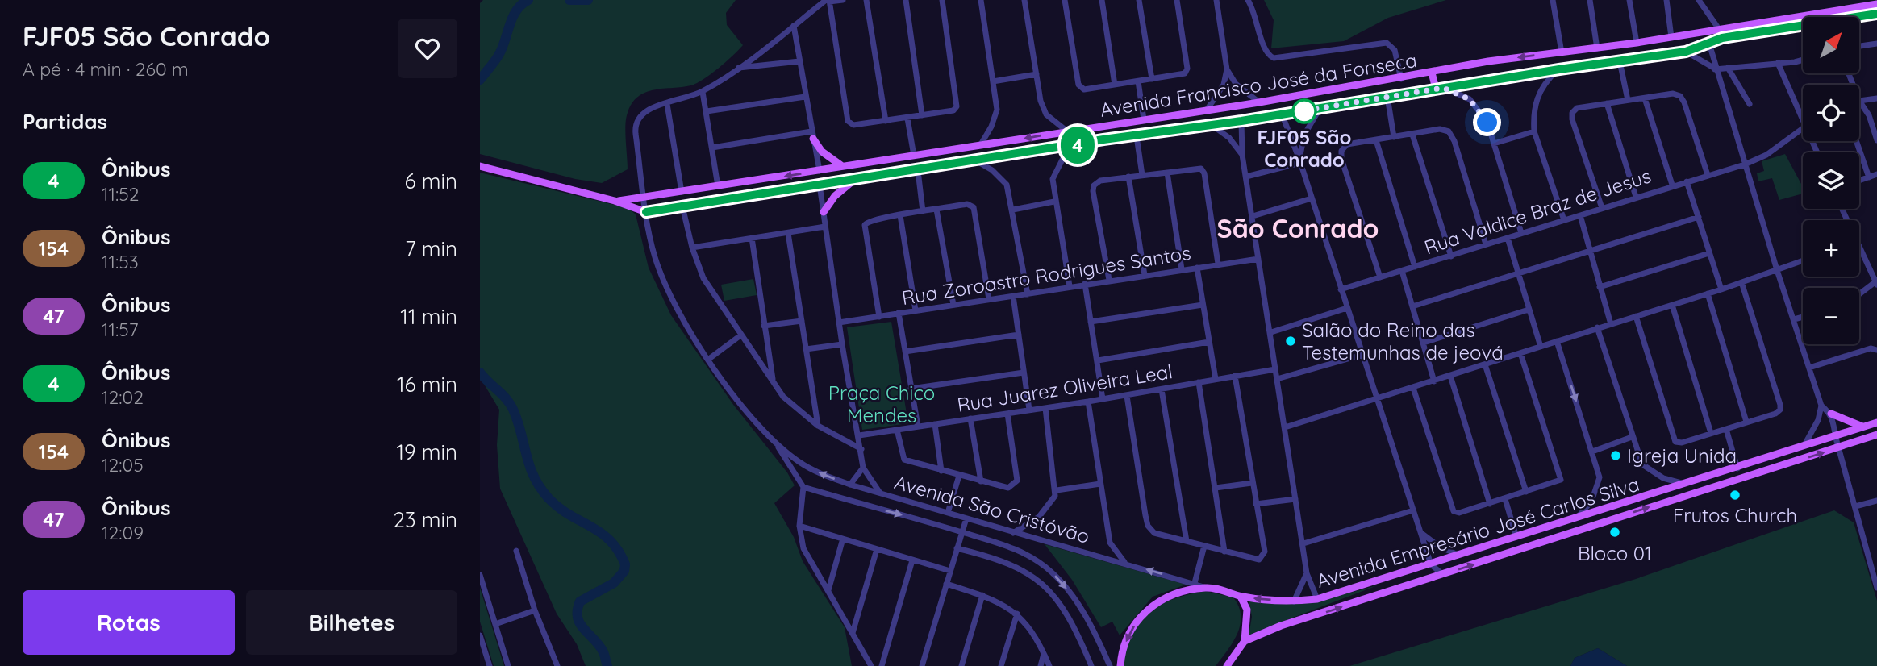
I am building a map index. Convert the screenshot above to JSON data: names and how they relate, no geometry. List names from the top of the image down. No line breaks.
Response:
{"streets":{"main road":["Avenida Francisco José da Fonseca","Avenida Empresário José Carlos Silva"],"street":["Rua Valdice Braz de Jesus","Rua Zoroastro Rodrigues Santos","Rua Juarez Oliveira Leal","Avenida São Cristóvão"]},"crossings":[["Avenida São Cristóvão","Avenida Empresário José Carlos Silva"]],"districts":["São Conrado"],"parks":["Praça Chico Mendes"],"places":["FJF05 São Conrado","Salão do Reino das Testemunhas de jeová","Igreja Unida","Frutos Church","Bloco 01"],"lines":["bus line 4"],"north":"top right","page":{"heading":[["FJF05 São Conrado","A pé · 4 min · 260 m"],"Partidas"],"on_map":"4","map_buttons":["+","−"],"list":[{"mark":"4","name":"Ônibus","note":"11:52","value":"6 min"},{"mark":"154","name":"Ônibus","note":"11:53","value":"7 min"},{"mark":"47","name":"Ônibus","note":"11:57","value":"11 min"},{"mark":"4","name":"Ônibus","note":"12:02","value":"16 min"},{"mark":"154","name":"Ônibus","note":"12:05","value":"19 min"},{"mark":"47","name":"Ônibus","note":"12:09","value":"23 min"}],"buttons":["Rotas","Bilhetes"]}}
